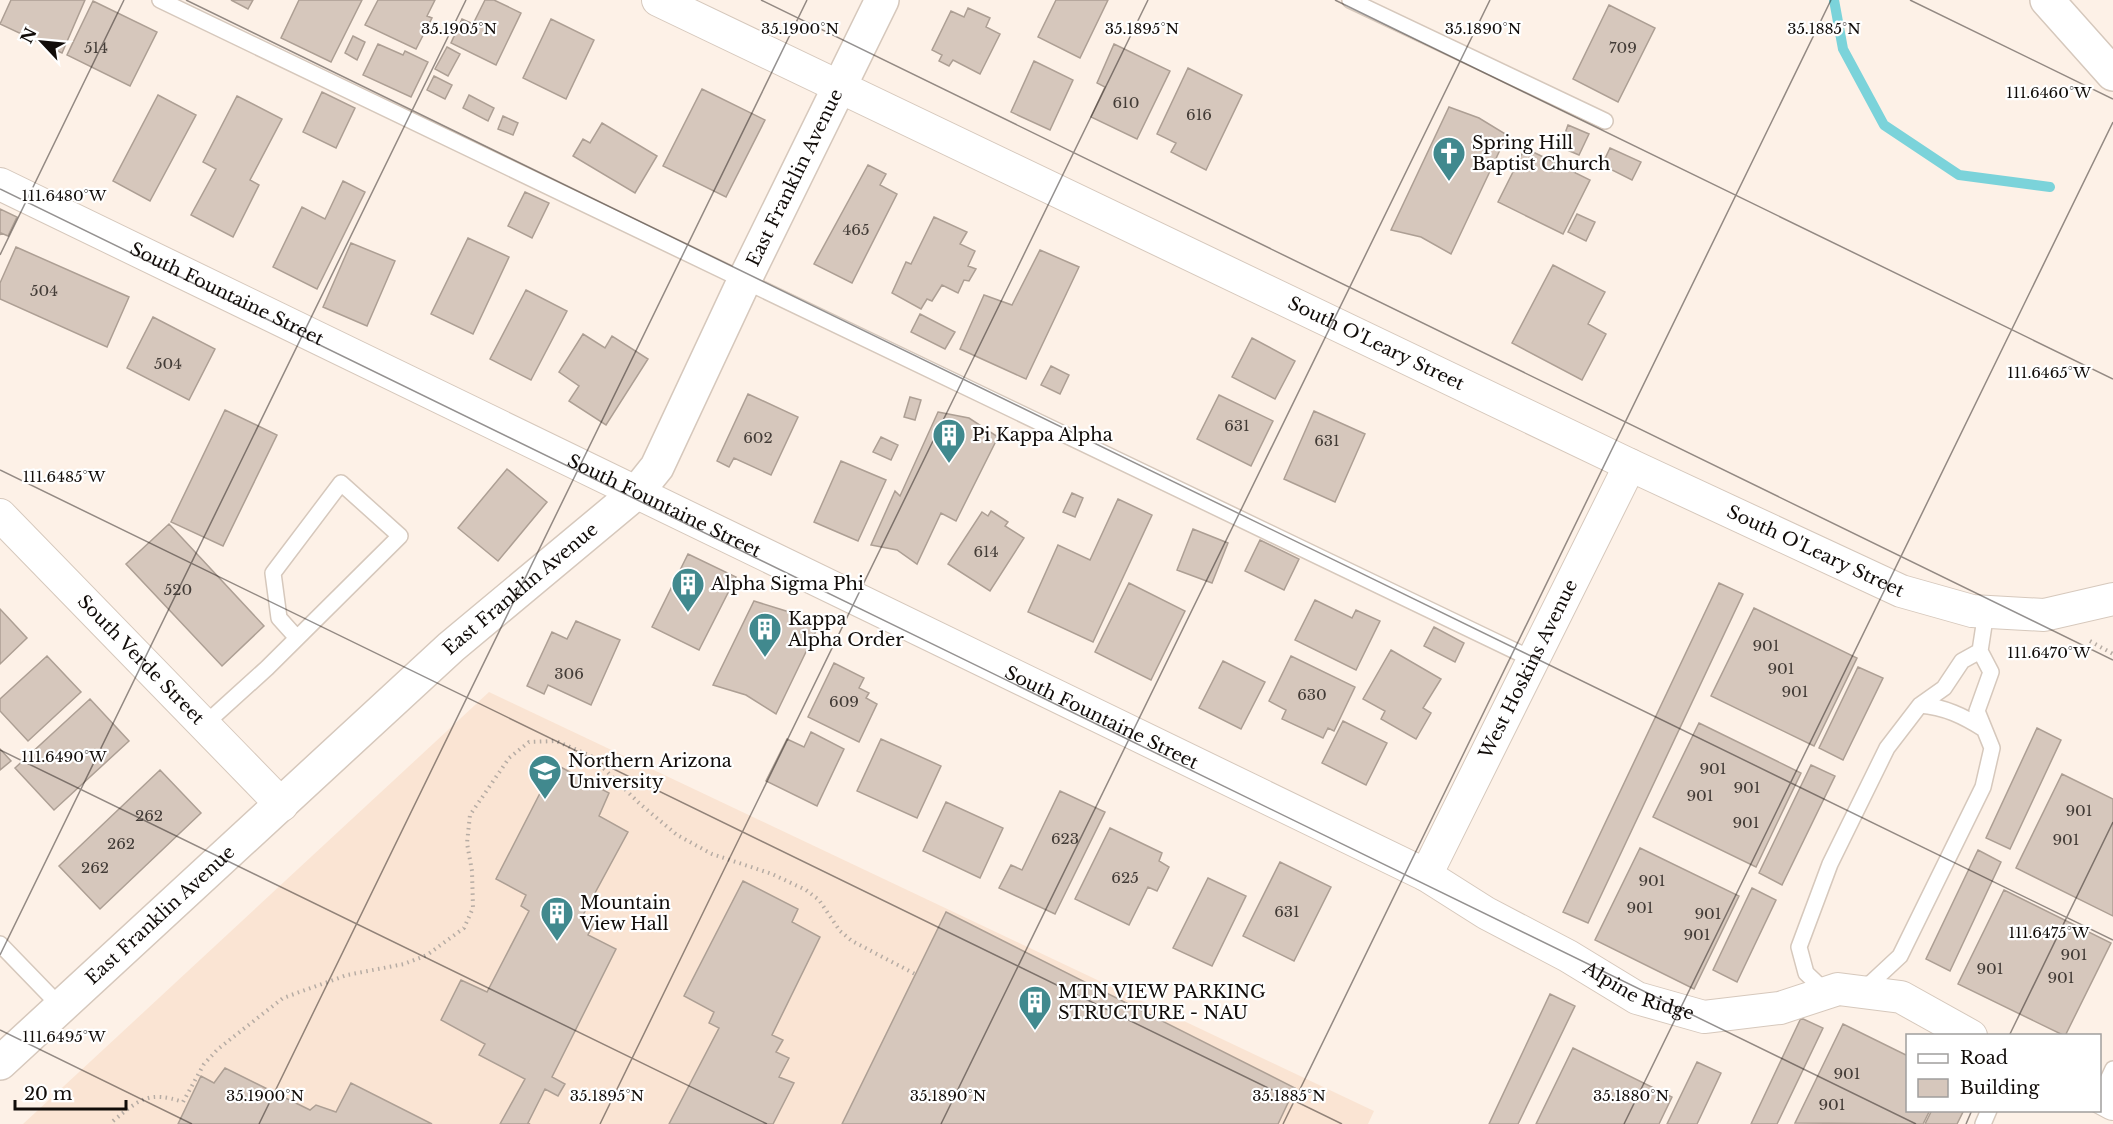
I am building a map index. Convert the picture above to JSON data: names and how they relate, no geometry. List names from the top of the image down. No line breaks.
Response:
{"streets":{"street":["East Franklin Avenue","South Fountaine Street","South O'Leary Street","South Verde Street","West Hoskins Avenue","Alpine Ridge"]},"crossings":[["East Franklin Avenue","South Fountaine Street"],["East Franklin Avenue","South O'Leary Street"],["East Franklin Avenue","South Verde Street"],["South Fountaine Street","West Hoskins Avenue"],["South Fountaine Street","Alpine Ridge"],["South O'Leary Street","West Hoskins Avenue"],["West Hoskins Avenue","Alpine Ridge"]],"places":{"church":["Spring Hill Baptist Church"],"building":["Pi Kappa Alpha","Alpha Sigma Phi","Kappa Alpha Order","Mountain View Hall","MTN VIEW PARKING STRUCTURE - NAU"],"school or university":["Northern Arizona University"]},"house_numbers":["514","709","610","616","465","504","504","631","602","631","614","520","901","901","306","901","630","609","901","901","901","901","262","901","623","901","262","262","625","901","901","631","901","901","901","901","901","901","901"],"legend":["Road","Building"],"scale_bar":"20 m","north":"top left","coordinates":["35.1905°N","35.1900°N","35.1895°N","35.1890°N","35.1885°N","111.6460°W","111.6480°W","111.6465°W","111.6485°W","111.6470°W","111.6490°W","111.6475°W","111.6495°W","35.1880°N"]}
